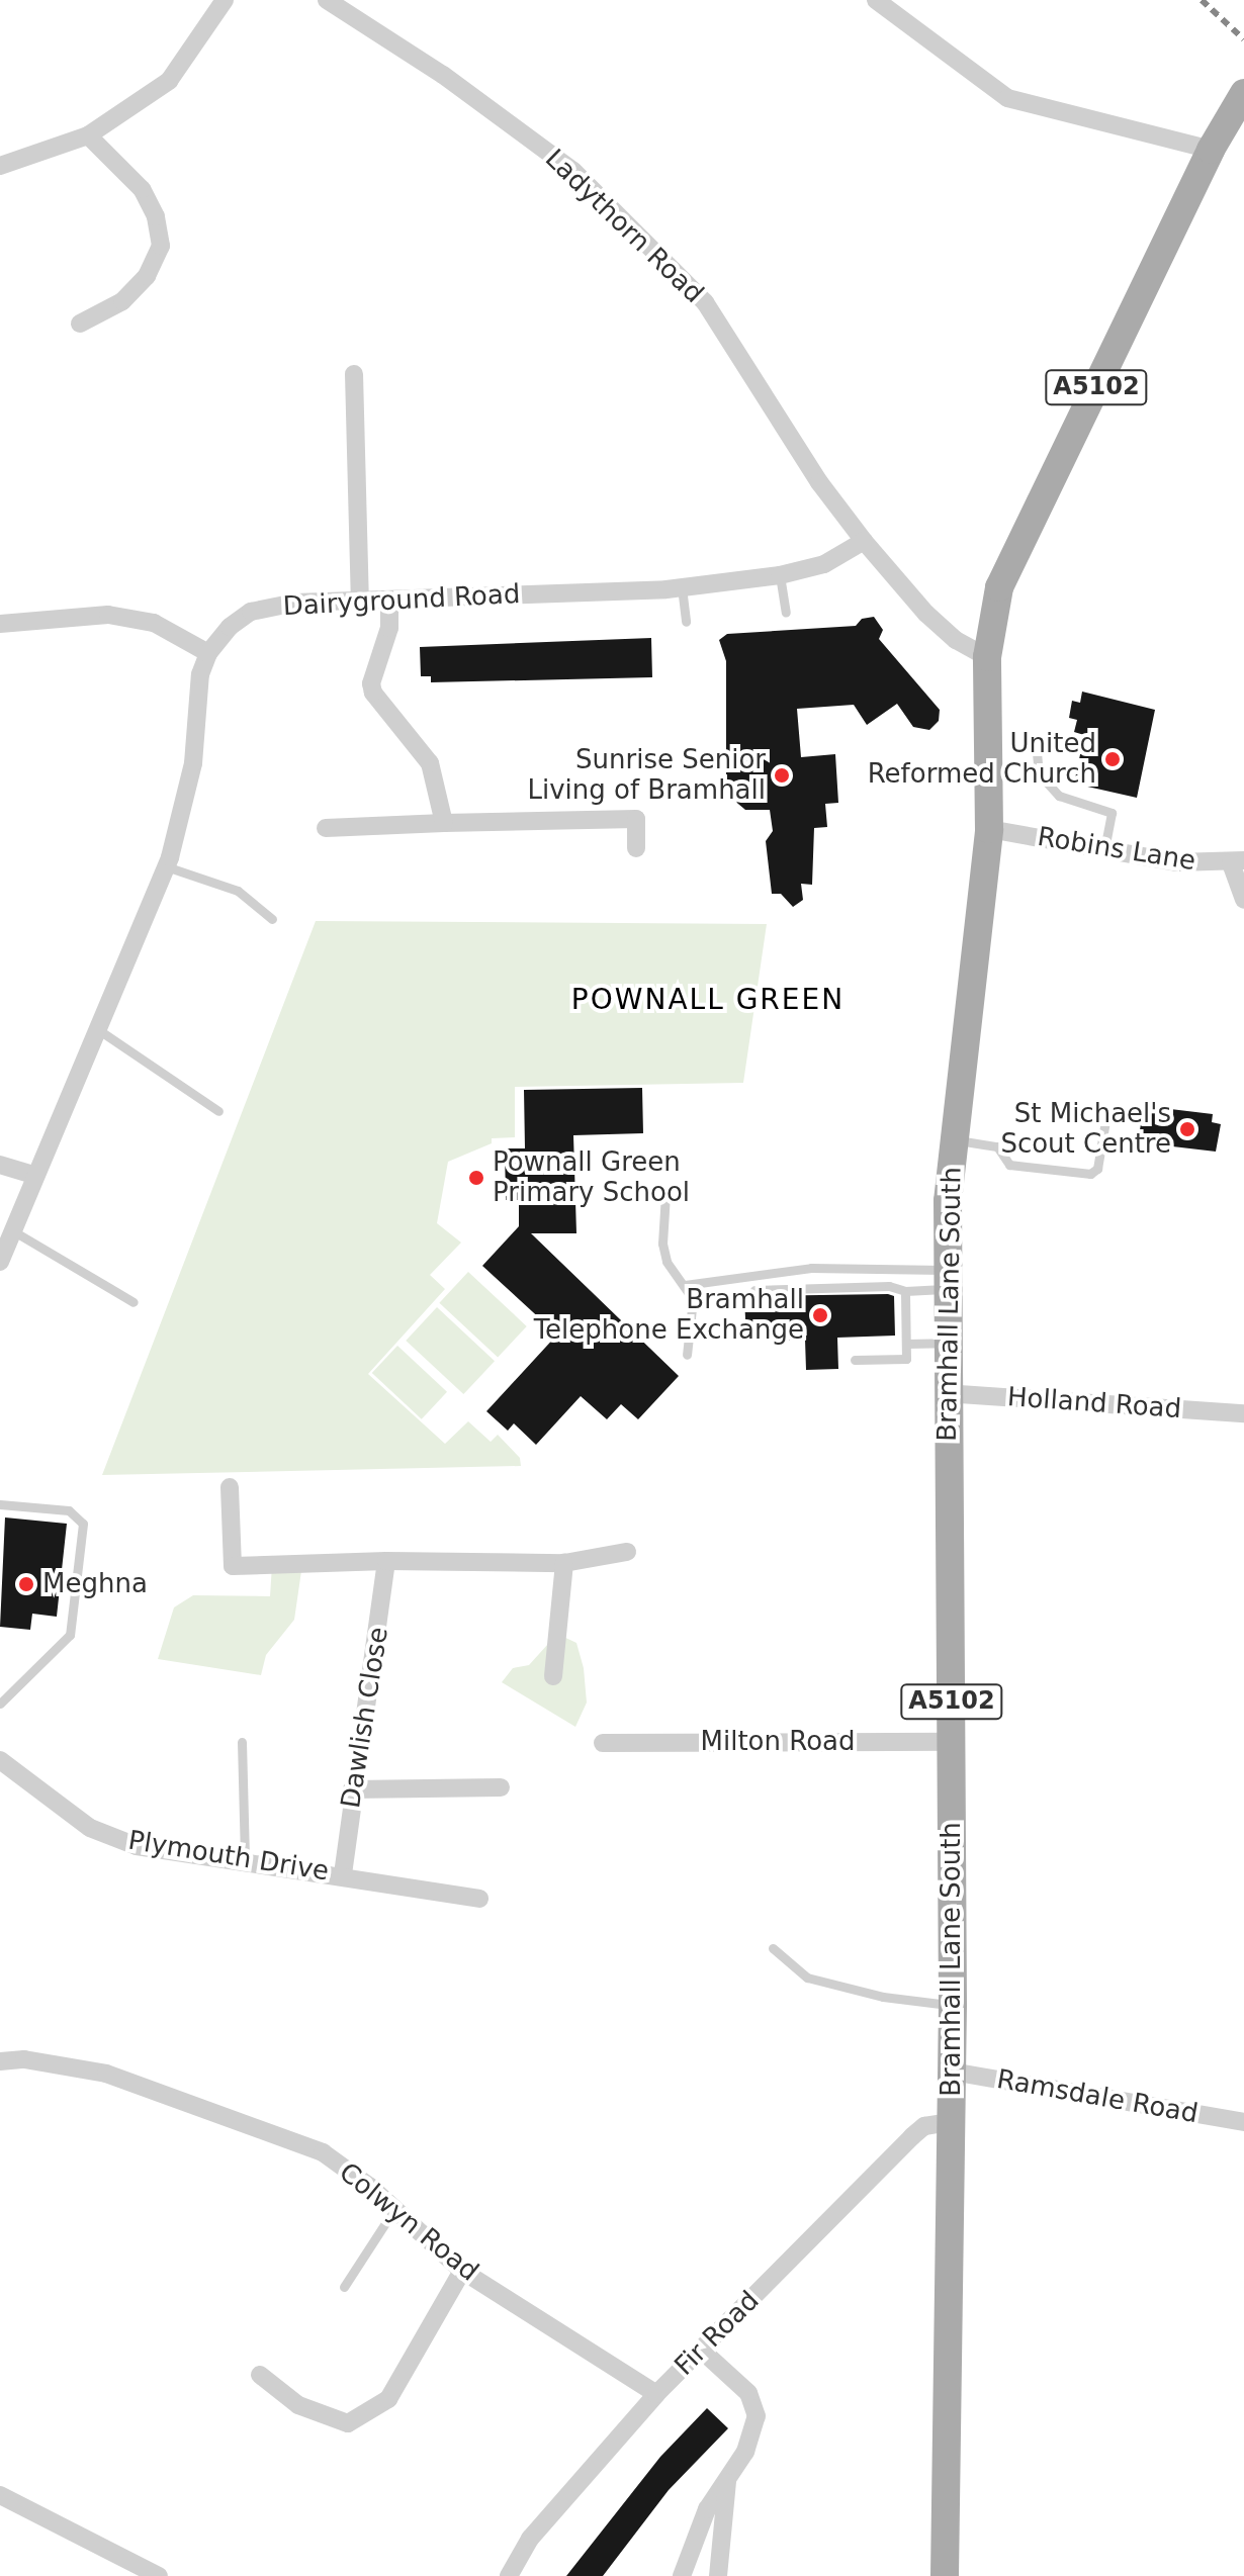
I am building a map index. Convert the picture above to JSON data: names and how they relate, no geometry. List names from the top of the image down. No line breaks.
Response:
{"streets":{"main road":["A5102","Bramhall Lane South"],"street":["Ladythorn Road","Dairyground Road","Robins Lane","Holland Road","Dawlish Close","Milton Road","Plymouth Drive","Ramsdale Road","Colwyn Road","Fir Road"]},"crossings":[["Ladythorn Road","Dairyground Road"],["Ladythorn Road","Bramhall Lane South"],["Robins Lane","Bramhall Lane South"],["Bramhall Lane South","Holland Road"],["Bramhall Lane South","Milton Road"],["Bramhall Lane South","Ramsdale Road"],["Bramhall Lane South","Fir Road"],["Dawlish Close","Plymouth Drive"],["Colwyn Road","Fir Road"]],"districts":["POWNALL GREEN"],"places":["United Reformed Church","Sunrise Senior Living of Bramhall","St Michael's Scout Centre","Pownall Green Primary School","Bramhall Telephone Exchange","Meghna"]}
